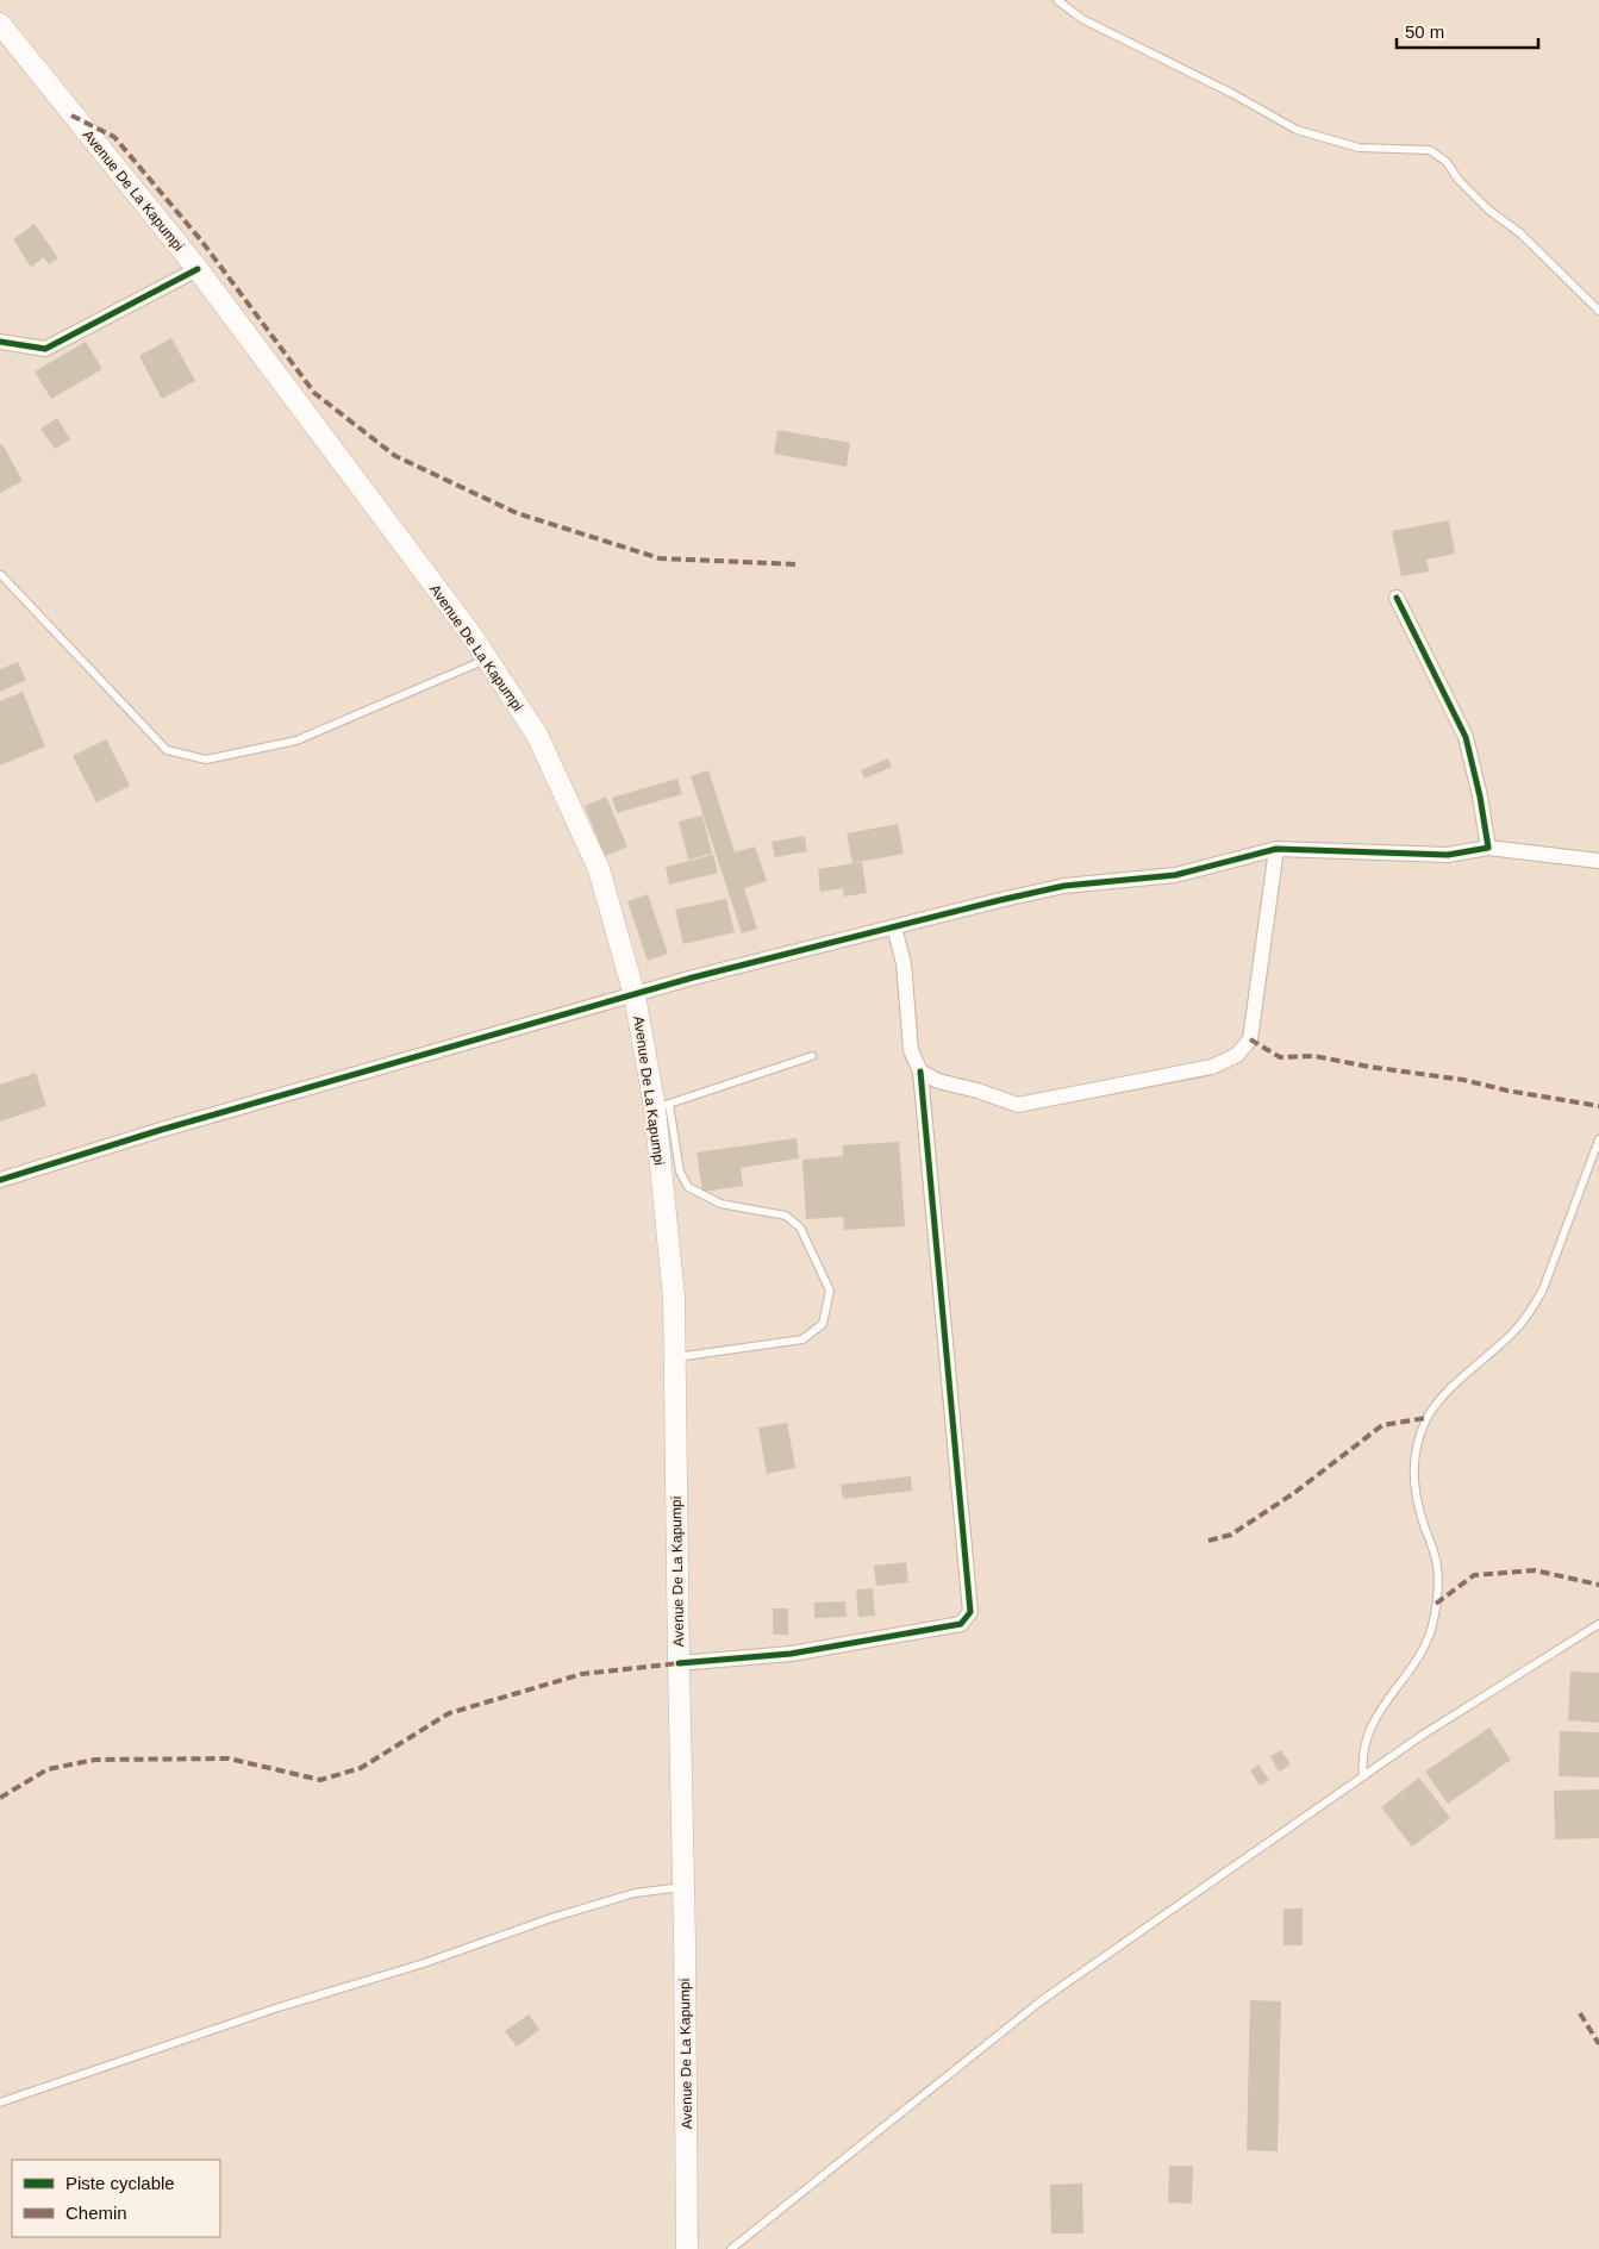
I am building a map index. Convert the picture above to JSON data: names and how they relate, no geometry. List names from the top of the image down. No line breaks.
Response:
{"streets":{"main road":["Avenue De La Kapumpi"]},"legend":["Piste cyclable","Chemin"],"scale_bar":"50 m"}
